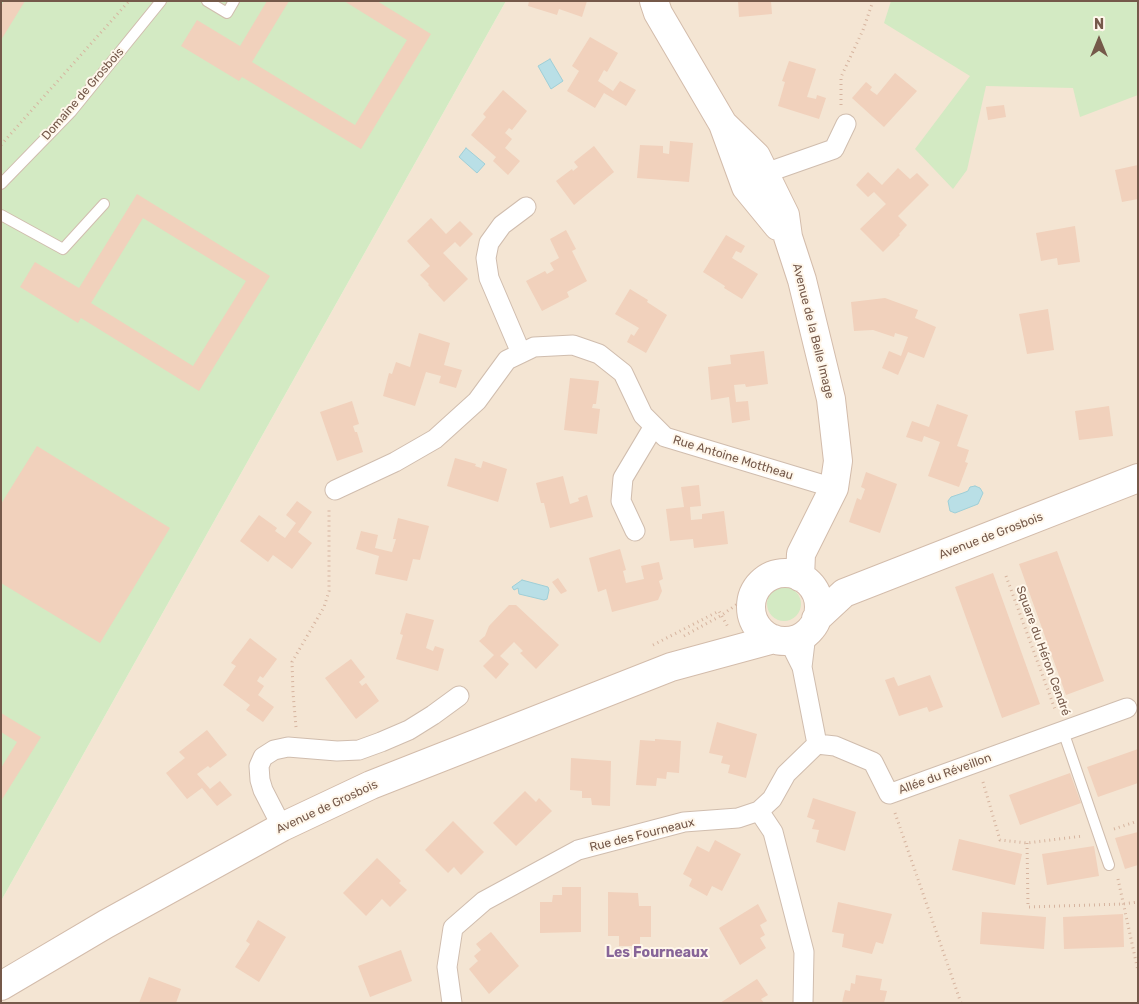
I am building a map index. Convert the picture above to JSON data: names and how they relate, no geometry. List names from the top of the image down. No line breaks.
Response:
{"streets":{"street":["Avenue de la Belle Image","Rue Antoine Mottheau","Avenue de Grosbois","Allée du Réveillon","Rue des Fourneaux"],"lane":["Domaine de Grosbois"],"path":["Square du Héron Cendré"]},"crossings":[["Avenue de la Belle Image","Rue Antoine Mottheau"],["Avenue de la Belle Image","Avenue de Grosbois"],["Square du Héron Cendré","Allée du Réveillon"]],"districts":["Les Fourneaux"],"north":"top"}
